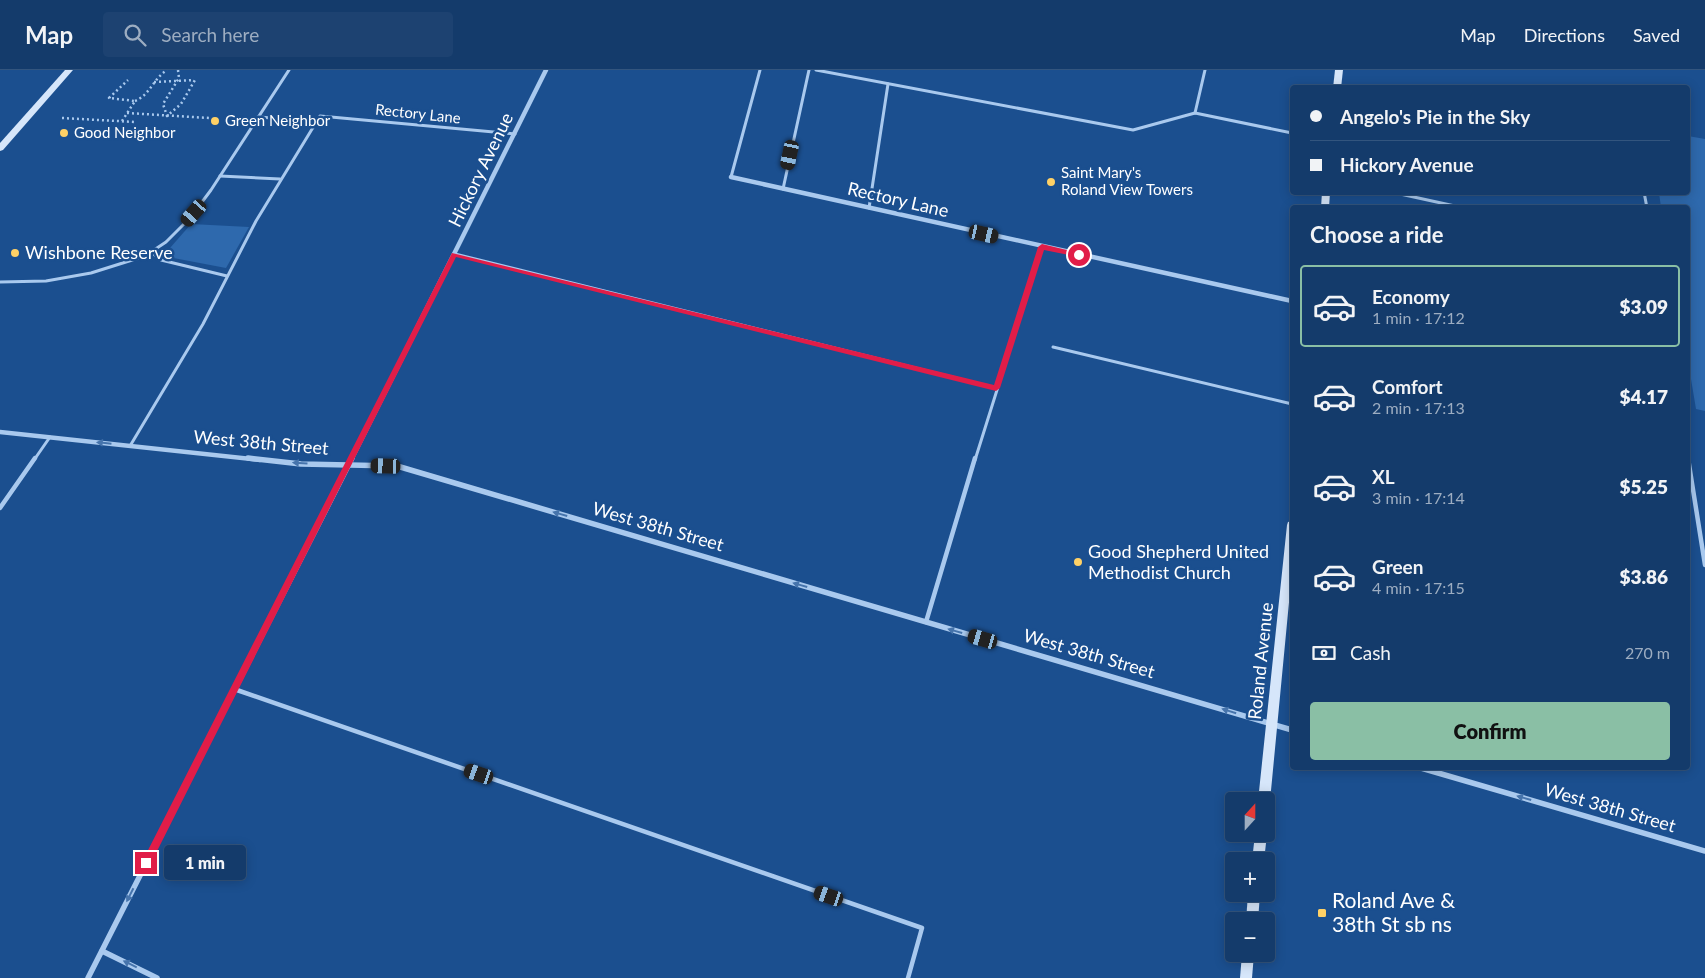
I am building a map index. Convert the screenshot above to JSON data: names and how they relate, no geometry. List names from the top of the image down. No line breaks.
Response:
{"streets":{"street":["Rectory Lane","Hickory Avenue","West 38th Street","Roland Avenue"]},"crossings":[["Rectory Lane","Hickory Avenue"],["Hickory Avenue","West 38th Street"],["West 38th Street","Roland Avenue"]],"one_way":["West 38th Street"],"places":{"other":["Green Neighbor","Good Neighbor","Saint Mary's Roland View Towers","Wishbone Reserve","Good Shepherd United Methodist Church"],"transit":["Roland Ave & 38th St sb ns"]},"north":"top","page":{"header":"Map","search":"Search here","nav":["Map","Directions","Saved"],"banner":["Angelo's Pie in the Sky","Hickory Avenue"],"heading":"Choose a ride","list":[{"name":"Economy","note":"1 min · 17:12","value":"$3.09"},{"name":"Comfort","note":"2 min · 17:13","value":"$4.17"},{"name":"XL","note":"3 min · 17:14","value":"$5.25"},{"name":"Green","note":"4 min · 17:15","value":"$3.86"}],"pay":["Cash","270 m"],"buttons":"Confirm","map_buttons":["+","−"],"bubble":"1 min"}}
